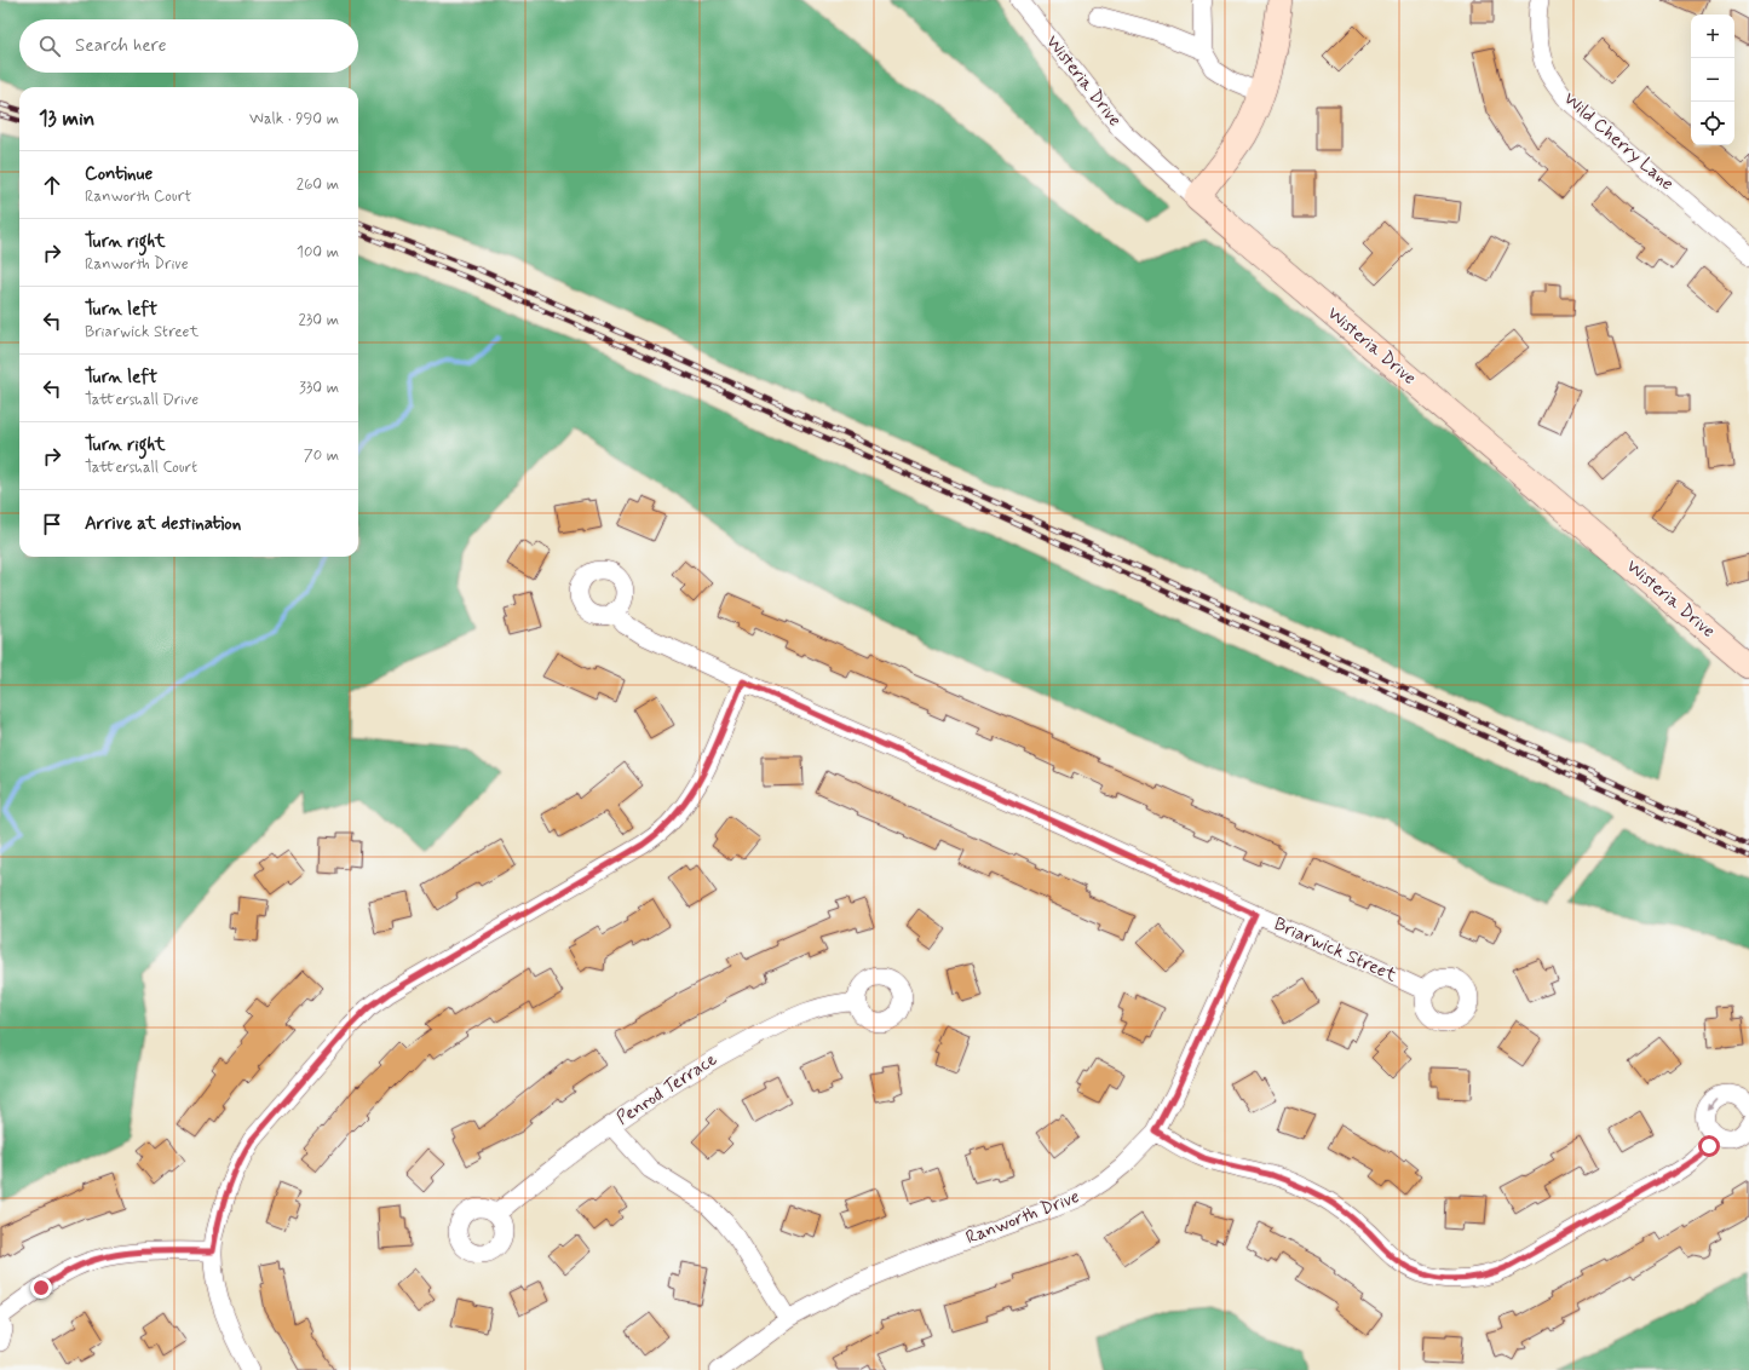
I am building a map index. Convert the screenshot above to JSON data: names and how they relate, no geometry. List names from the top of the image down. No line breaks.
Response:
{"streets":{"street":["Wisteria Drive","Wild Cherry Lane","Briarwick Street","Penrod Terrace","Ranworth Drive"]},"crossings":[["Briarwick Street","Ranworth Drive"]],"page":{"map_buttons":["+","−"],"search":"Search here","heading":["13 min","Walk · 990 m"],"list":[["Continue","Ranworth Court","260 m"],["Turn right","Ranworth Drive","100 m"],["Turn left","Briarwick Street","230 m"],["Turn left","Tattershall Drive","330 m"],["Turn right","Tattershall Court","70 m"],"Arrive at destination"]}}
